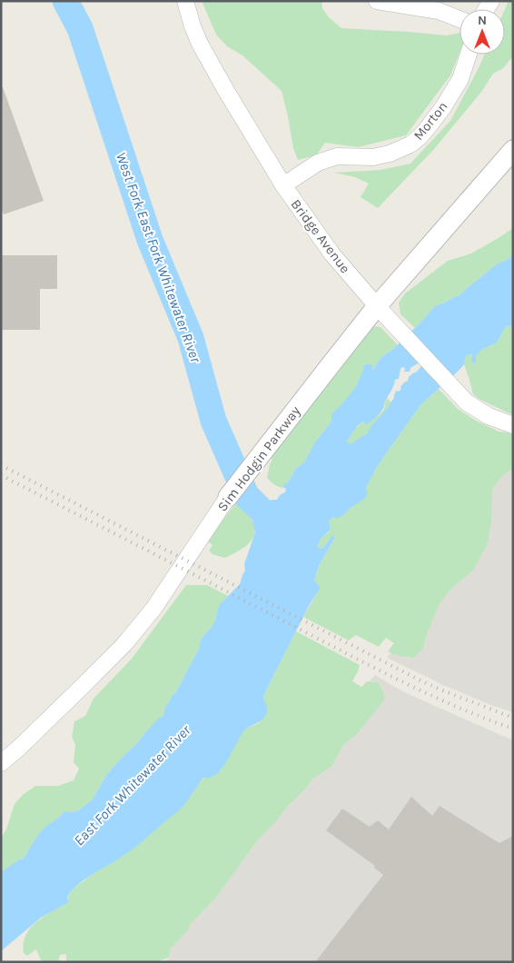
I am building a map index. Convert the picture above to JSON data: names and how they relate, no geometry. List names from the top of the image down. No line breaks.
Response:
{"streets":{"street":["Morton","Bridge Avenue","Sim Hodgin Parkway"]},"crossings":[["Morton","Bridge Avenue"],["Bridge Avenue","Sim Hodgin Parkway"]],"water":["West Fork East Fork Whitewater River","East Fork Whitewater River"],"north":"top"}
